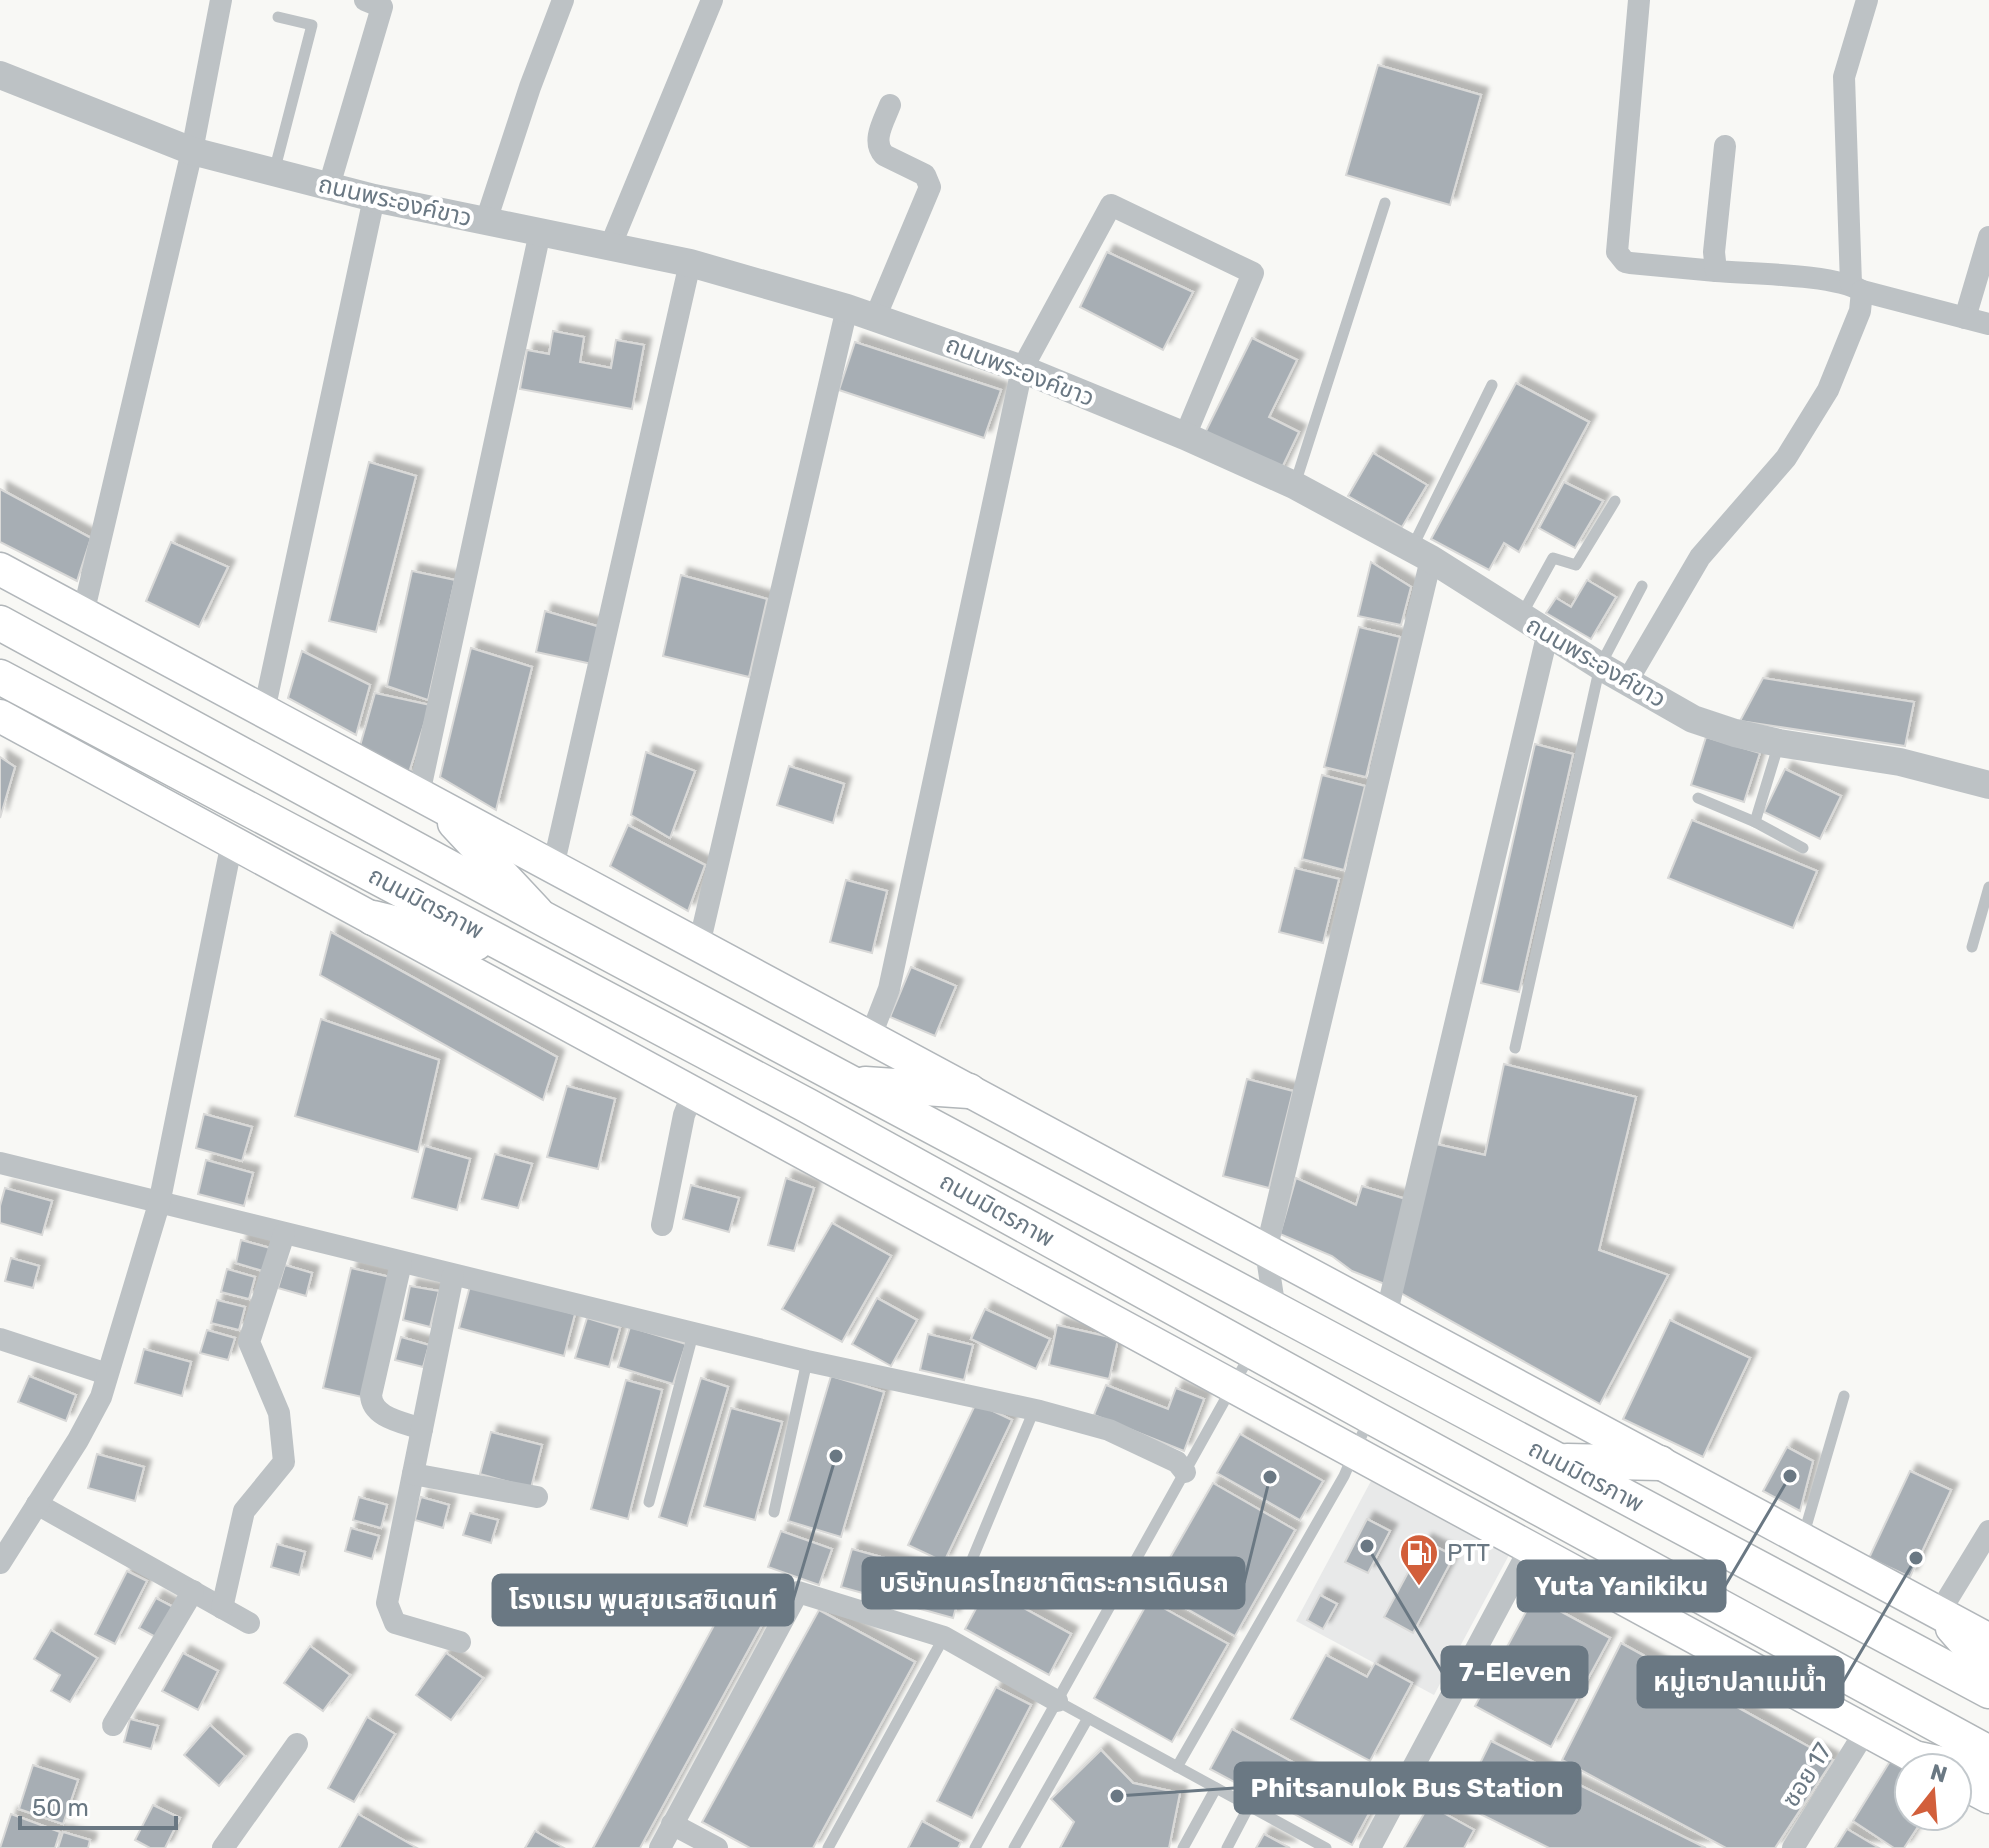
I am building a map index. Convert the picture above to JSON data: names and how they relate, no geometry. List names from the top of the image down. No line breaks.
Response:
{"streets":{"main road":["ถนนมิตรภาพ"],"street":["ถนนพระองค์ขาว","ซอย 17"]},"places":{"other":["โรงแรม พูนสุขเรสซิเดนท์","Yuta Yanikiku","บริษัทนครไทยชาติตระการเดินรถ","7-Eleven","หมู่เฮาปลาแม่น้ำ","Phitsanulok Bus Station"],"fuel station":["PTT"]},"scale_bar":"50 m","north":"top"}
